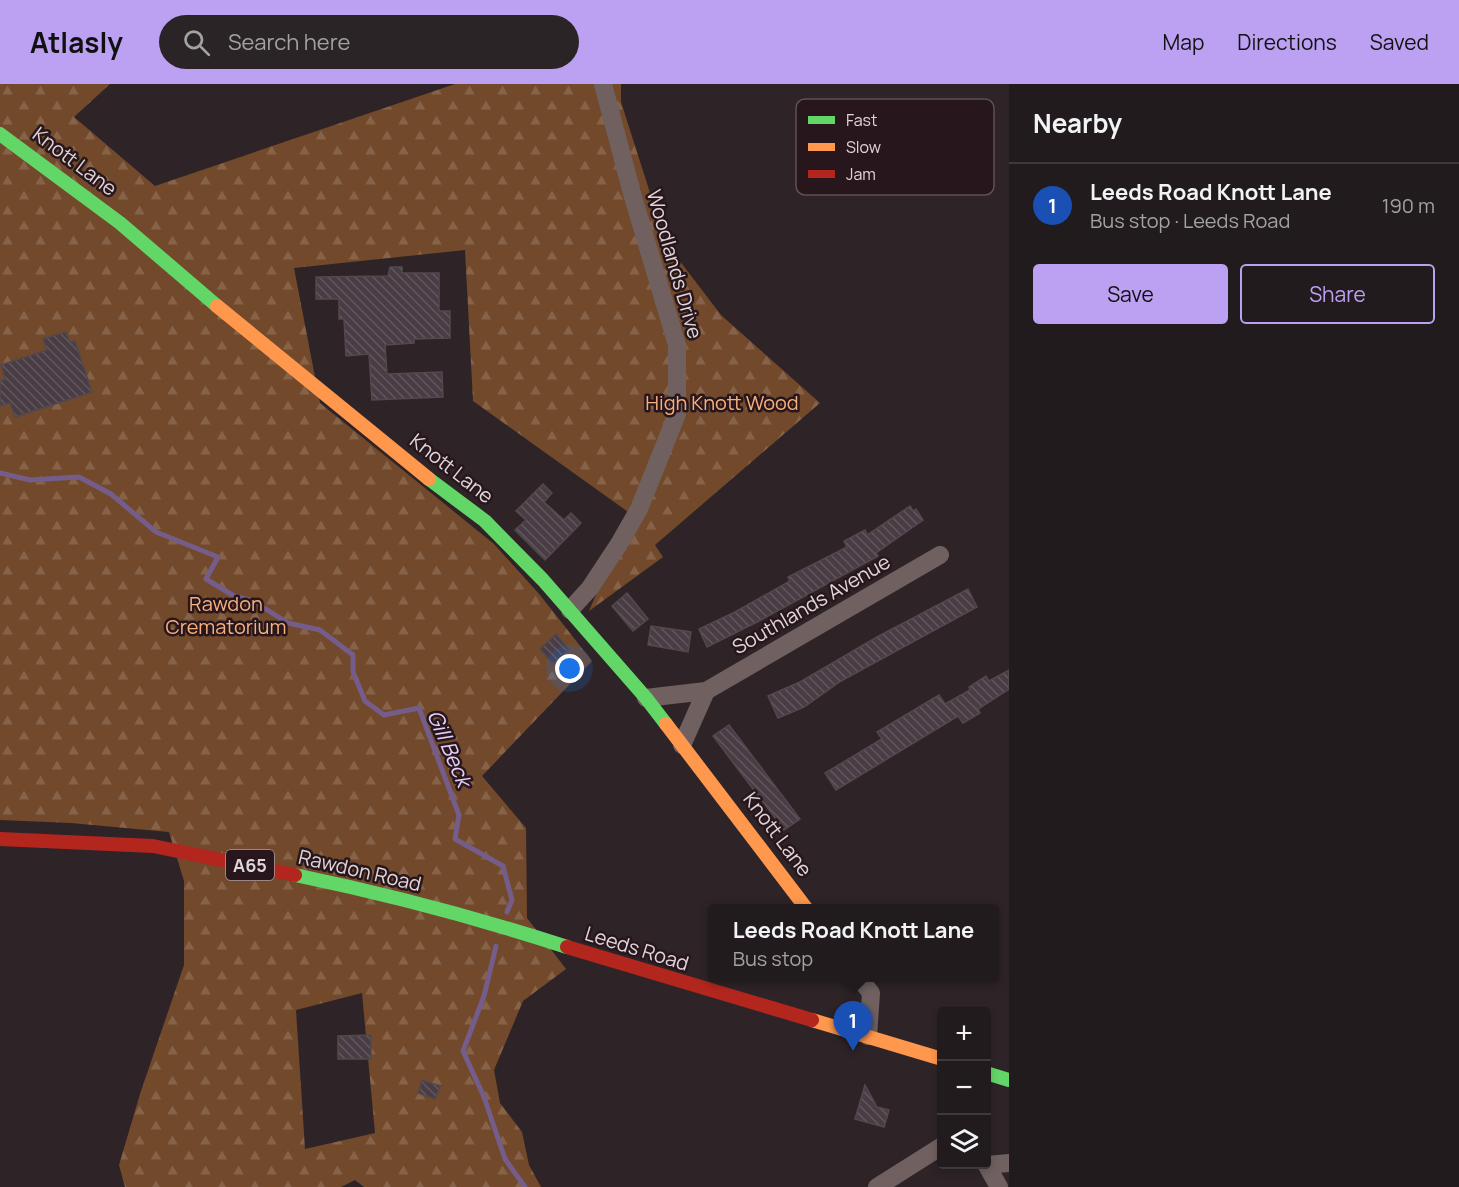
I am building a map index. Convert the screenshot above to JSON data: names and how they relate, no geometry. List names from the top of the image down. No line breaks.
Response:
{"streets":{"street":["Knott Lane","Woodlands Drive","Southlands Avenue","A65","Rawdon Road","Leeds Road"]},"crossings":[["Knott Lane","Woodlands Drive"],["Knott Lane","Southlands Avenue"],["Rawdon Road","Leeds Road"]],"water":["Gill Beck"],"parks":["High Knott Wood","Rawdon Crematorium"],"legend":["Fast","Slow","Jam"],"page":{"header":"Atlasly","search":"Search here","nav":["Map","Directions","Saved"],"heading":"Nearby","list":[{"mark":"1","name":"Leeds Road Knott Lane","note":"Bus stop · Leeds Road","value":"190 m"}],"buttons":["Save","Share"],"popup":["Leeds Road Knott Lane","Bus stop"],"pins":"1","map_buttons":["+","−"]}}
